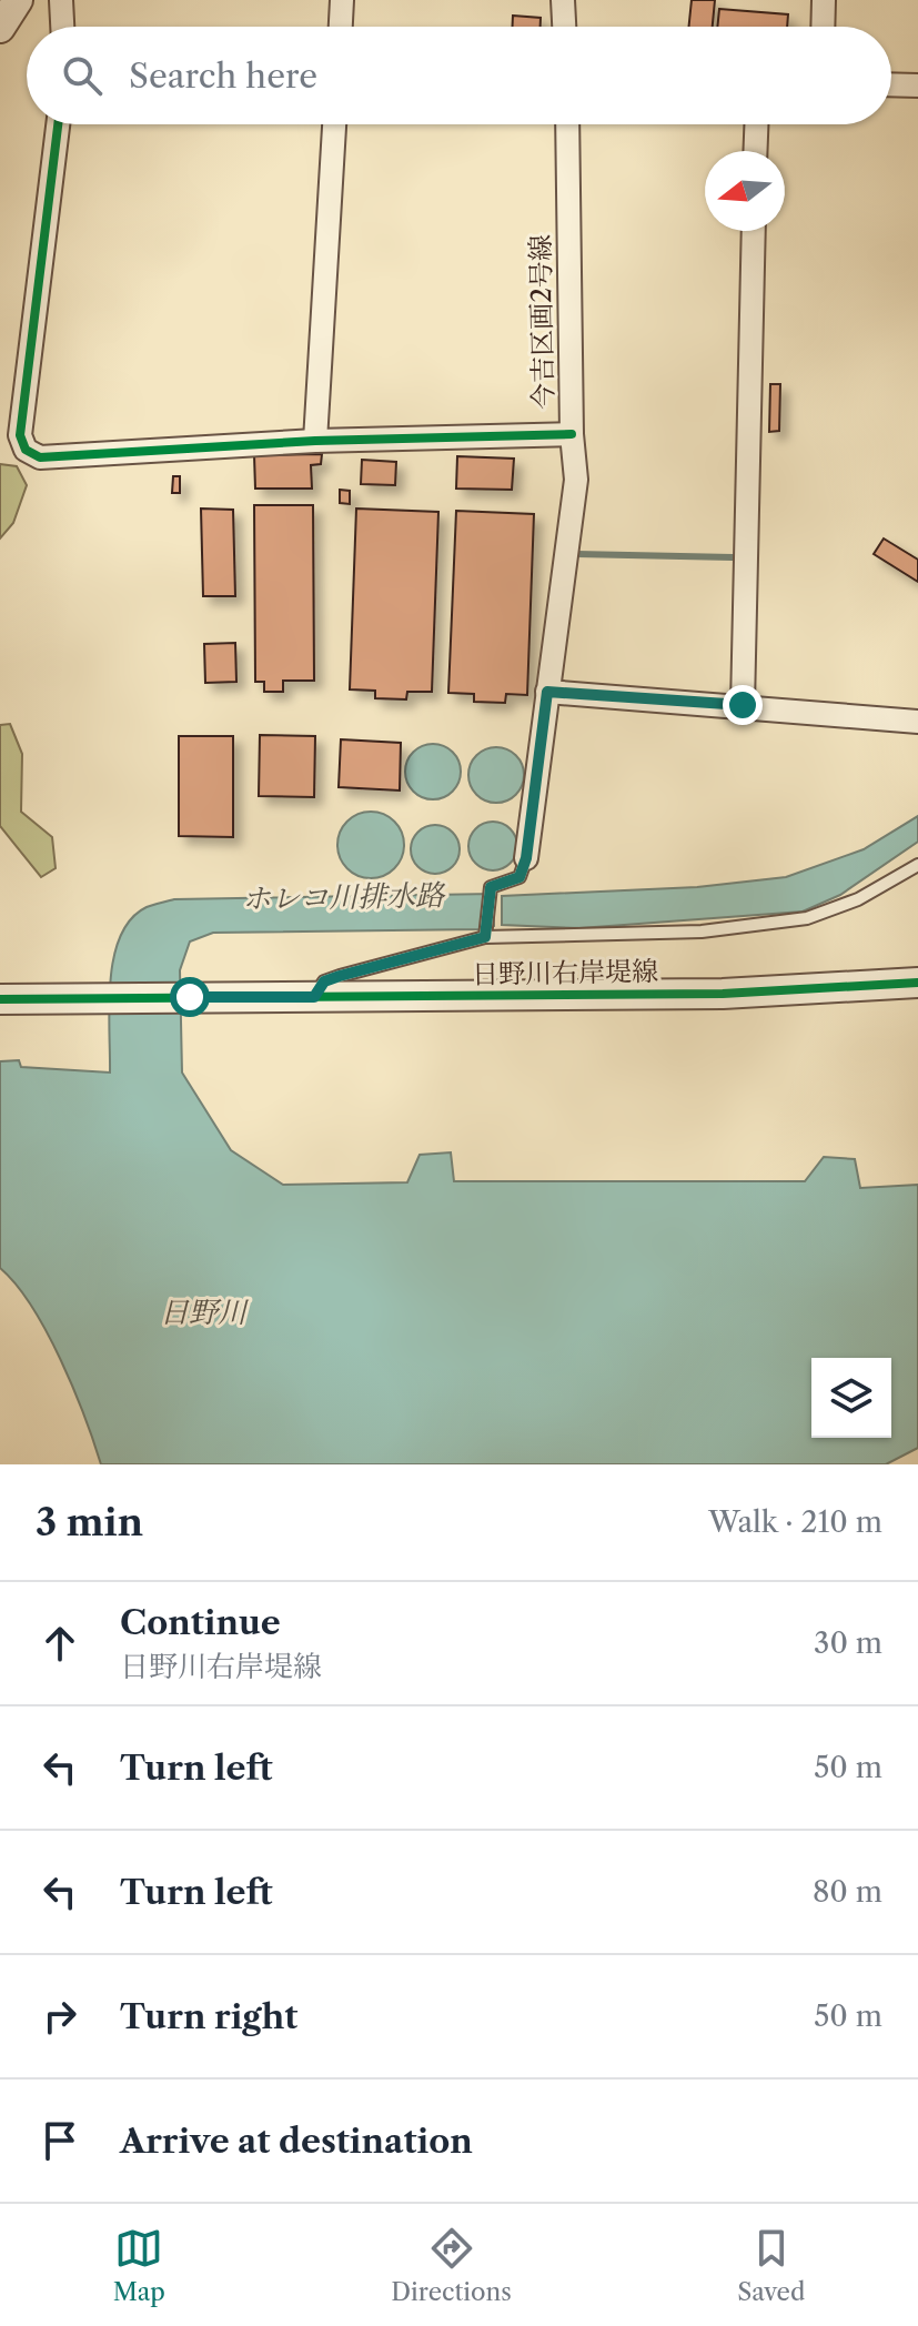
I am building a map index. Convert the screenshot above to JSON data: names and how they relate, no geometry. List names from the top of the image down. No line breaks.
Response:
{"streets":{"street":["今吉区画2号線","日野川右岸堤線"]},"water":["ホレコ川排水路","日野川"],"north":"left","page":{"search":"Search here","heading":["3 min","Walk · 210 m"],"list":[["Continue","日野川右岸堤線","30 m"],["Turn left","50 m"],["Turn left","80 m"],["Turn right","50 m"],"Arrive at destination"],"nav":["Map","Directions","Saved"]}}
